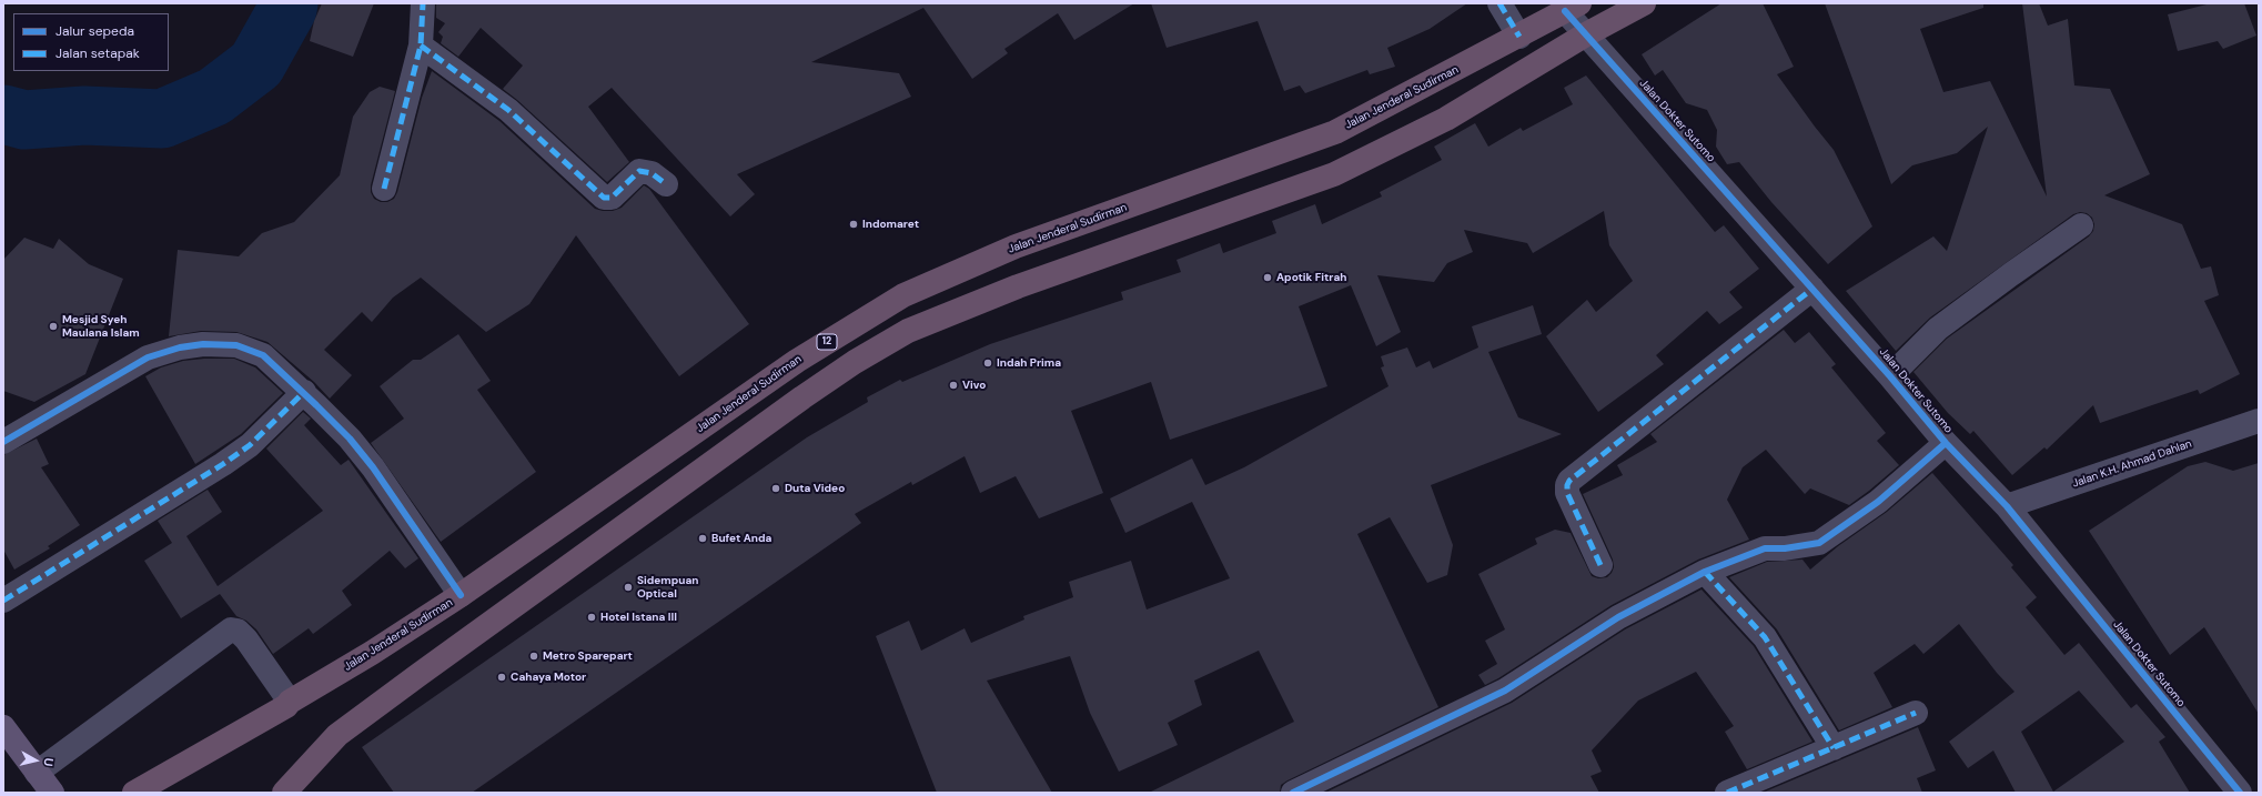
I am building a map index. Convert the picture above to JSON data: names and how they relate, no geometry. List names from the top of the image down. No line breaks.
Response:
{"streets":{"highway":["Jalan Jenderal Sudirman","12"],"street":["Jalan Dokter Sutomo","Jalan K.H. Ahmad Dahlan"]},"crossings":[["Jalan Jenderal Sudirman","Jalan Dokter Sutomo"],["Jalan Dokter Sutomo","Jalan K.H. Ahmad Dahlan"]],"places":["Indomaret","Apotik Fitrah","Mesjid Syeh Maulana Islam","Indah Prima","Vivo","Duta Video","Bufet Anda","Sidempuan Optical","Hotel Istana III","Metro Sparepart","Cahaya Motor"],"legend":["Jalur sepeda","Jalan setapak"],"north":"right"}
